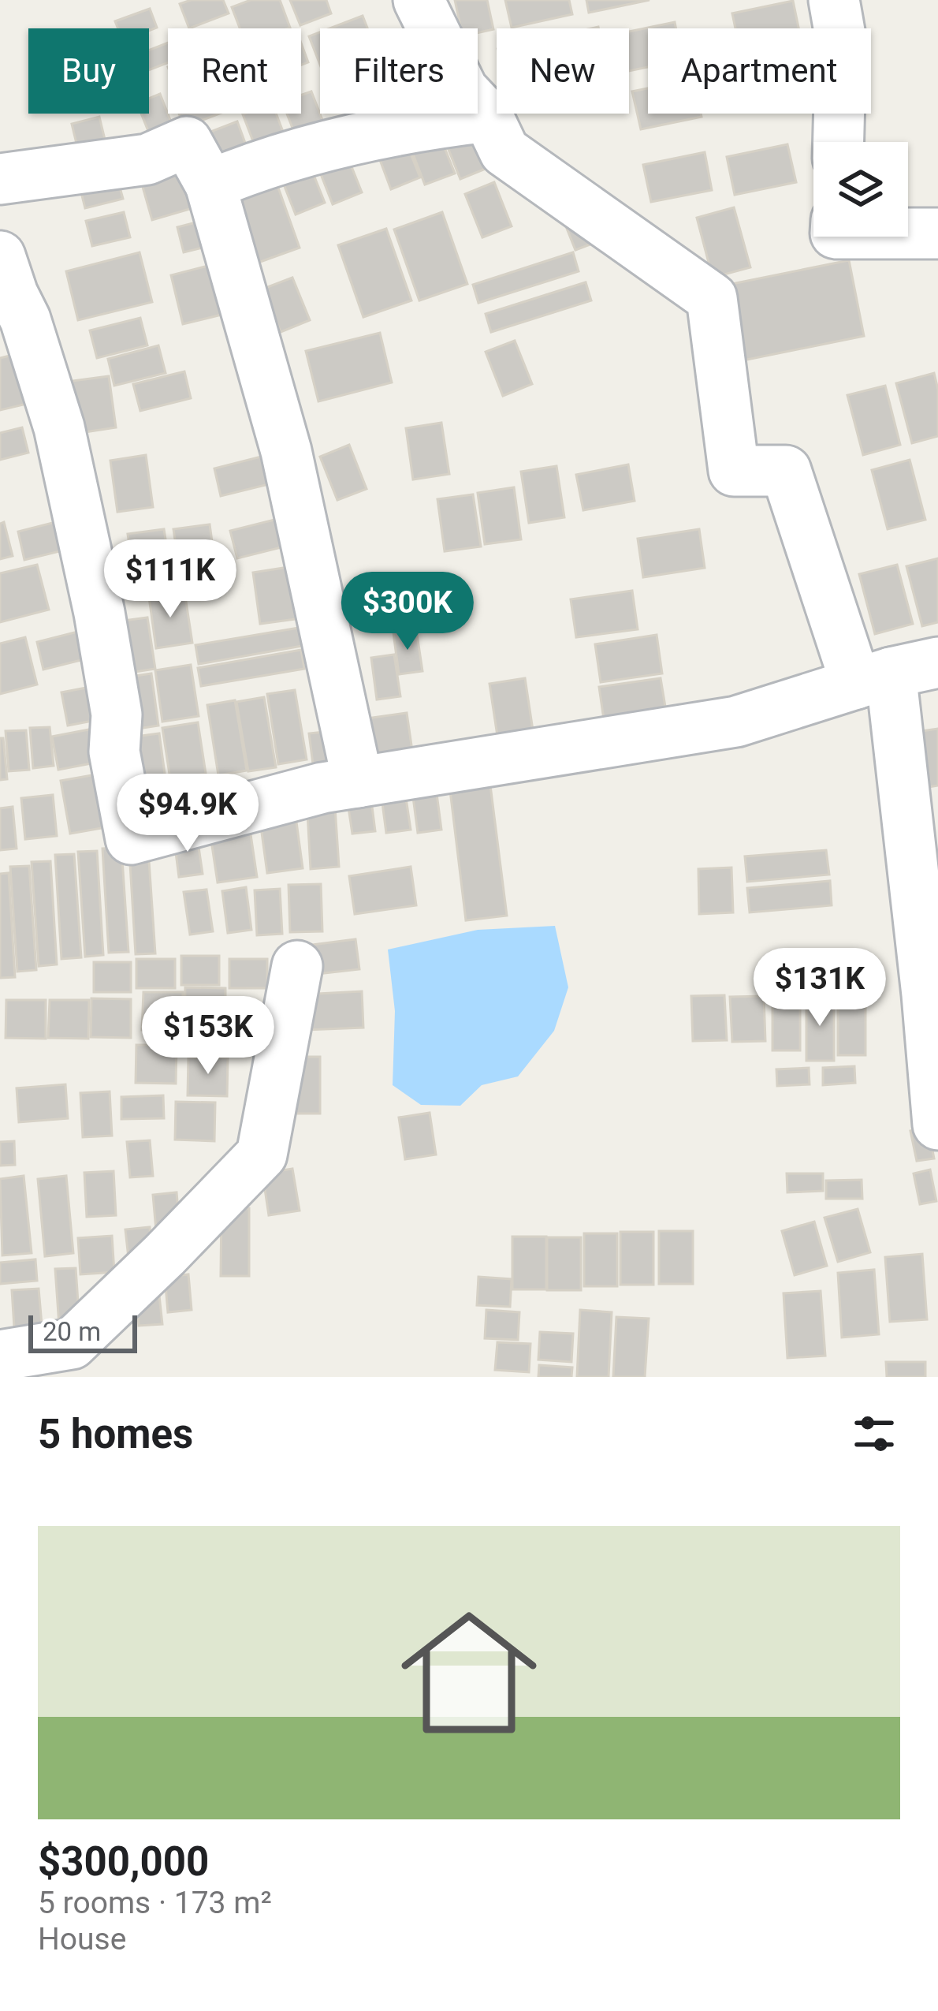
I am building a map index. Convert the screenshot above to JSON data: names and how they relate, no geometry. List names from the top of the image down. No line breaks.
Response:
{"scale_bar":"20 m","page":{"chip":["Buy","Rent","Filters","New","Apartment"],"price":["$111K","$300K","$94.9K","$131K","$153K"],"scale":"20 m","heading":"5 homes","list":[{"name":"$300,000","note":"5 rooms · 173 m² · House"}]}}
